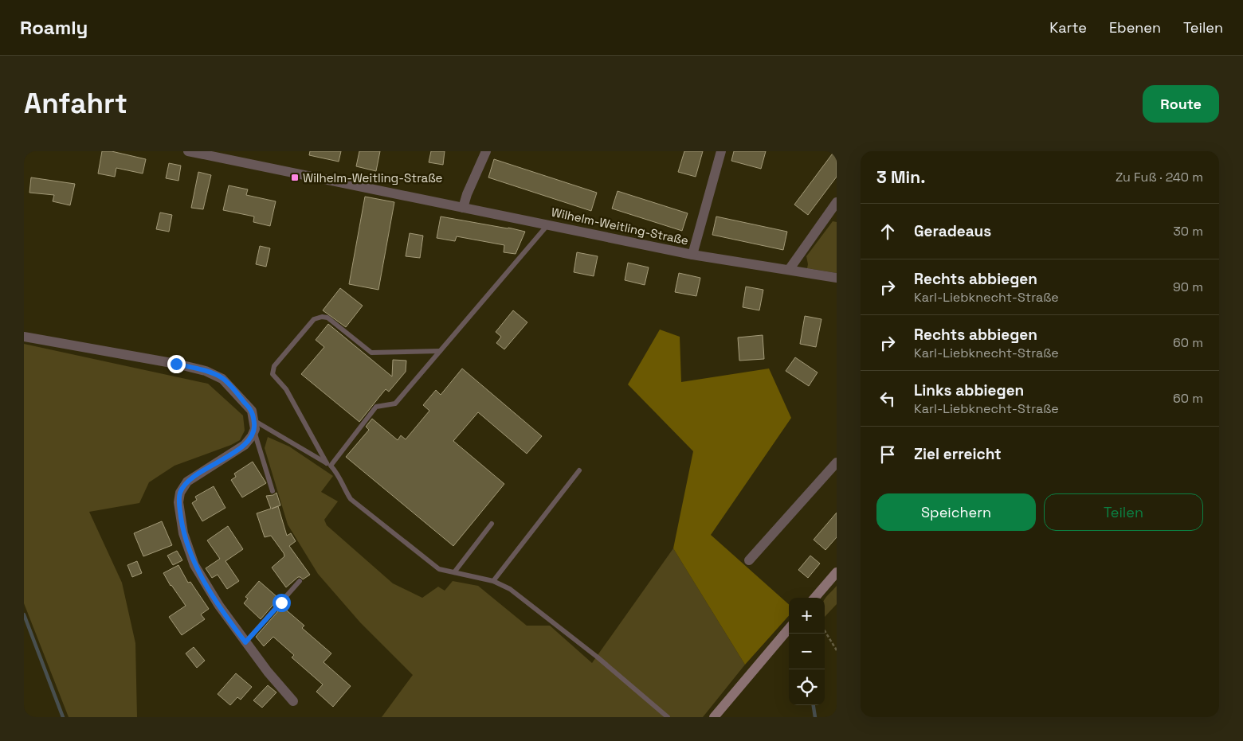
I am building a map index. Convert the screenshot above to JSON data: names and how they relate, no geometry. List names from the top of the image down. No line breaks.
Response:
{"streets":{"street":["Wilhelm-Weitling-Straße"]},"places":{"transit":["Wilhelm-Weitling-Straße"]},"page":{"header":"Roamly","nav":["Karte","Ebenen","Teilen"],"buttons":["Route",["Speichern","Teilen"]],"title":"Anfahrt","heading":["3 Min.","Zu Fuß · 240 m"],"list":[["Geradeaus","30 m"],["Rechts abbiegen","Karl-Liebknecht-Straße","90 m"],["Rechts abbiegen","Karl-Liebknecht-Straße","60 m"],["Links abbiegen","Karl-Liebknecht-Straße","60 m"],"Ziel erreicht"],"map_buttons":["+","−"]}}
